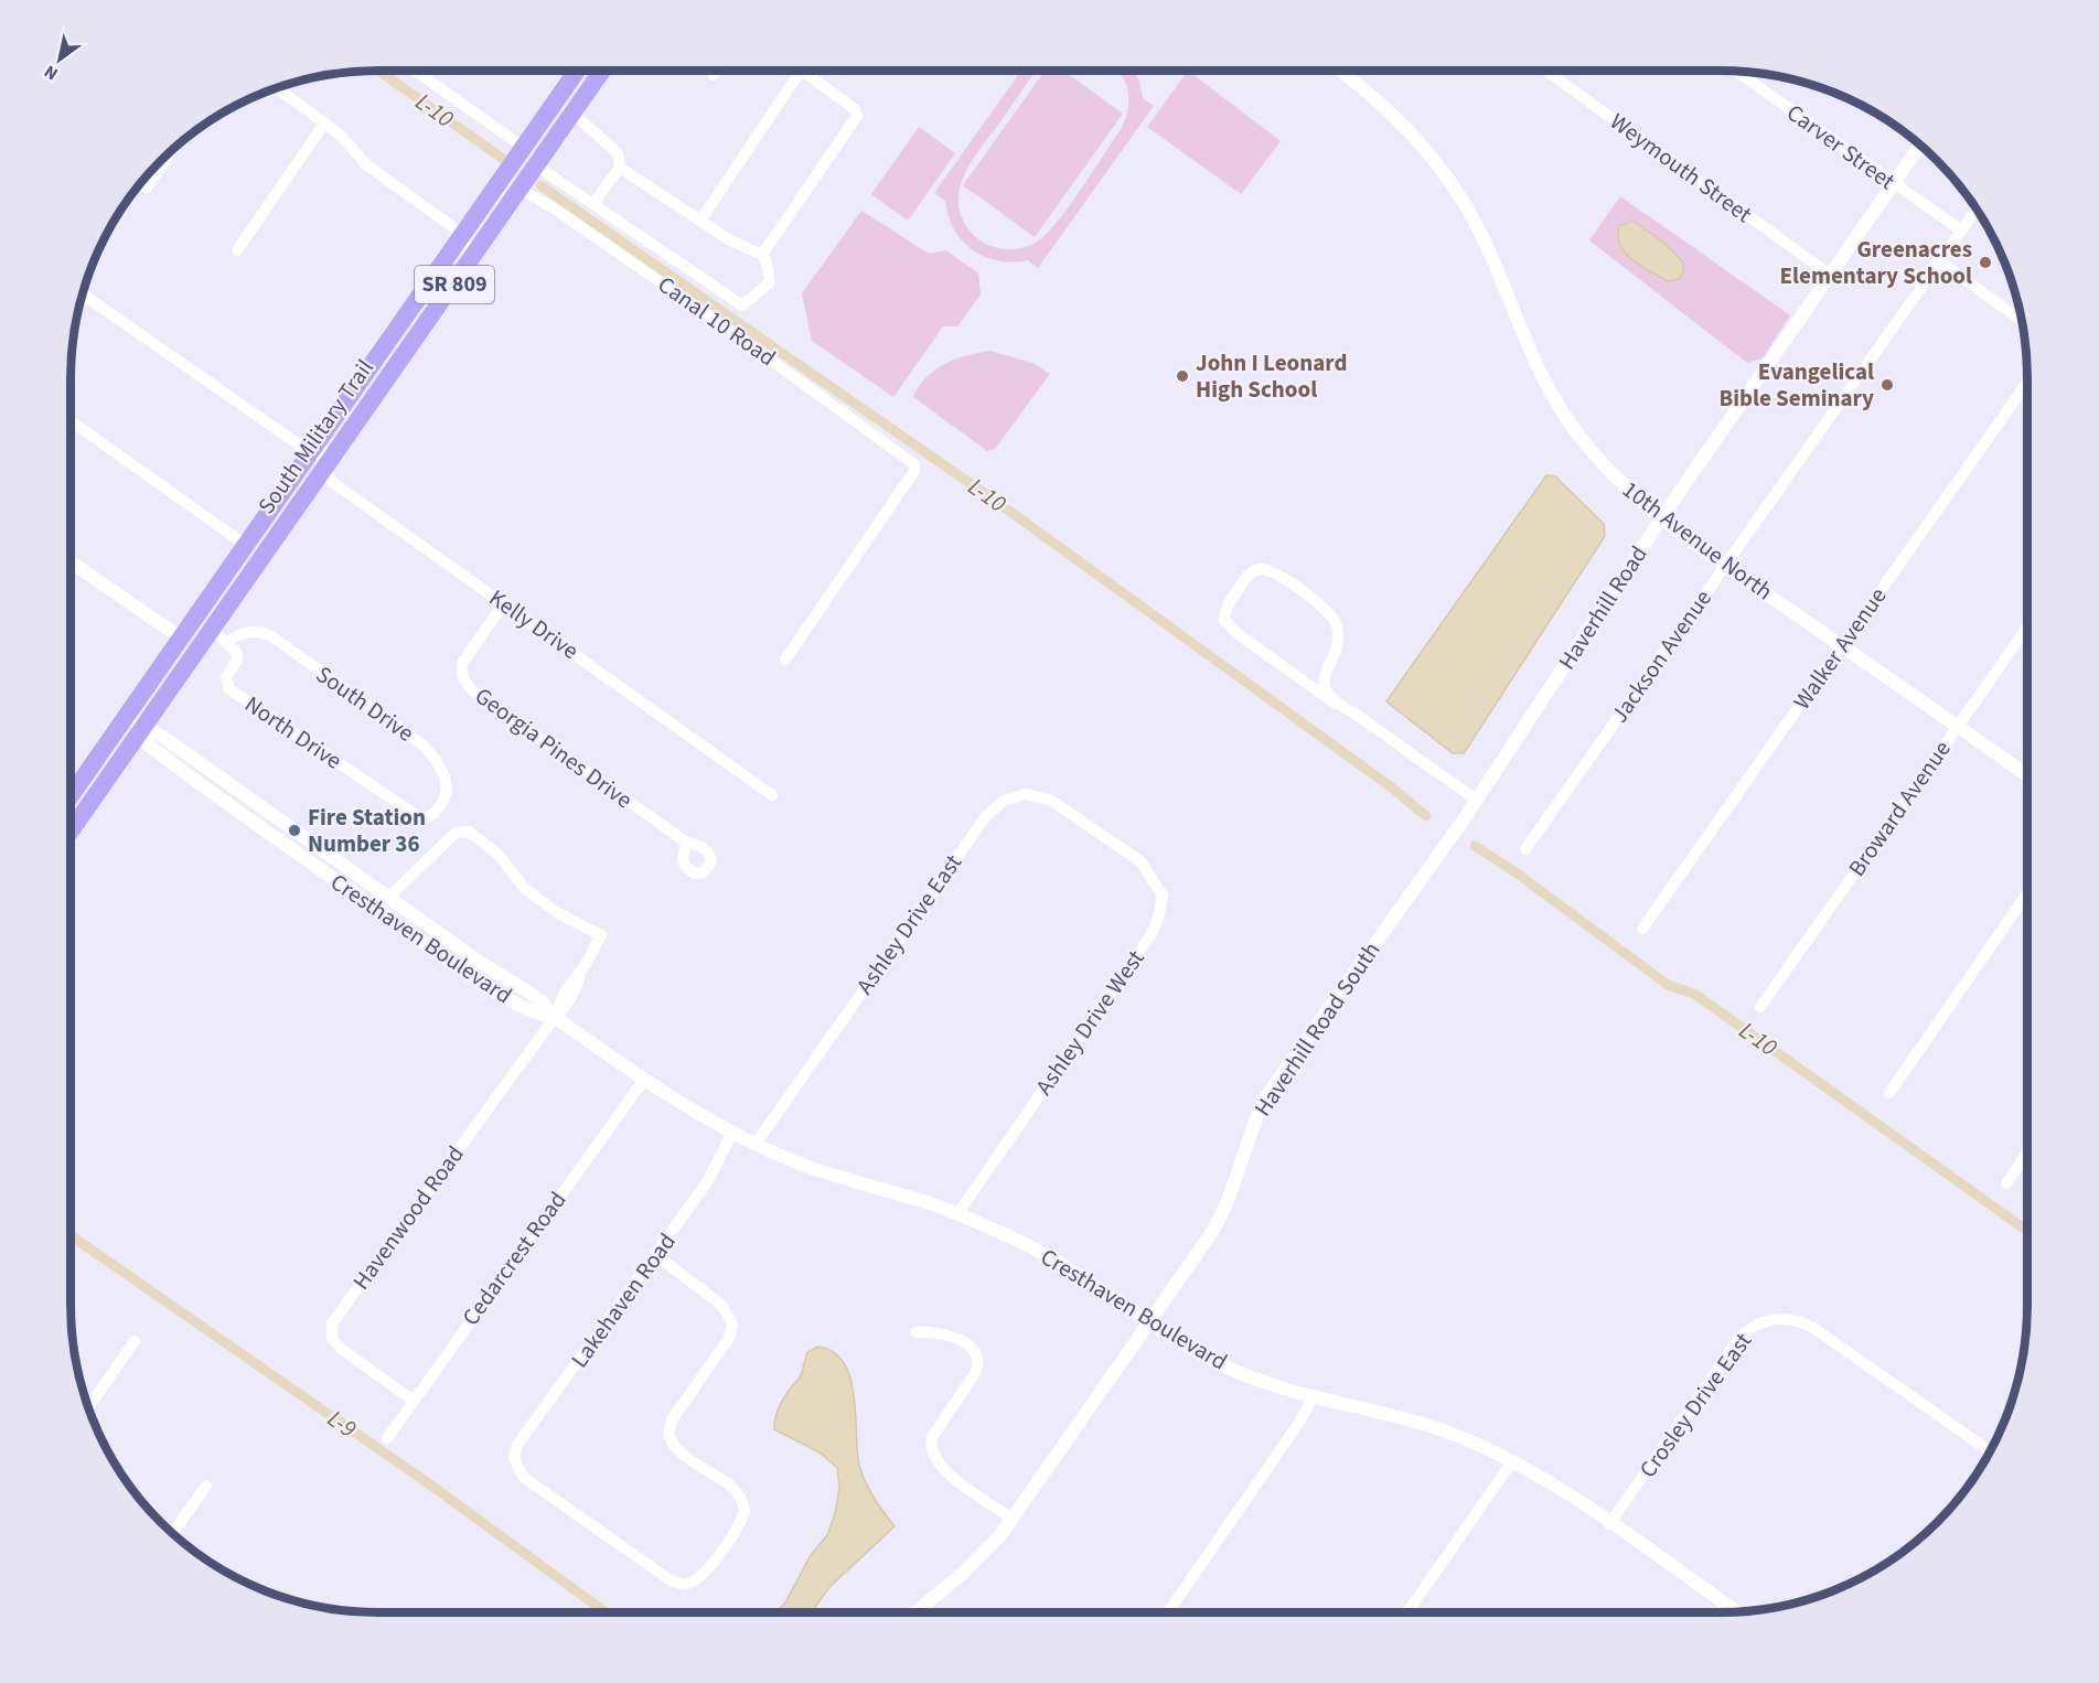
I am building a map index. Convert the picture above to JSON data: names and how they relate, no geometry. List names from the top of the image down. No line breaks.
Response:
{"streets":{"main road":["SR 809","South Military Trail"],"street":["Carver Street","Weymouth Street","Canal 10 Road","10th Avenue North","Haverhill Road","Kelly Drive","Walker Avenue","Jackson Avenue","South Drive","North Drive","Georgia Pines Drive","Broward Avenue","Ashley Drive East","Cresthaven Boulevard","Ashley Drive West","Haverhill Road South","Havenwood Road","Cedarcrest Road","Lakehaven Road","Crosley Drive East"]},"crossings":[["Carver Street","Haverhill Road"],["Carver Street","Jackson Avenue"],["Weymouth Street","Haverhill Road"],["Canal 10 Road","South Military Trail"],["South Military Trail","Kelly Drive"],["South Military Trail","Cresthaven Boulevard"],["10th Avenue North","Haverhill Road"],["10th Avenue North","Walker Avenue"],["10th Avenue North","Jackson Avenue"],["10th Avenue North","Broward Avenue"],["Haverhill Road","Haverhill Road South"],["Kelly Drive","Georgia Pines Drive"],["South Drive","North Drive"],["Ashley Drive East","Cresthaven Boulevard"],["Ashley Drive East","Ashley Drive West"],["Cresthaven Boulevard","Ashley Drive West"],["Cresthaven Boulevard","Haverhill Road South"],["Cresthaven Boulevard","Havenwood Road"],["Cresthaven Boulevard","Cedarcrest Road"],["Cresthaven Boulevard","Lakehaven Road"],["Cresthaven Boulevard","Crosley Drive East"],["Havenwood Road","Cedarcrest Road"]],"water":["L-10","L-9"],"places":["Greenacres Elementary School","John I Leonard High School","Evangelical Bible Seminary","Fire Station Number 36"],"north":"bottom left"}
